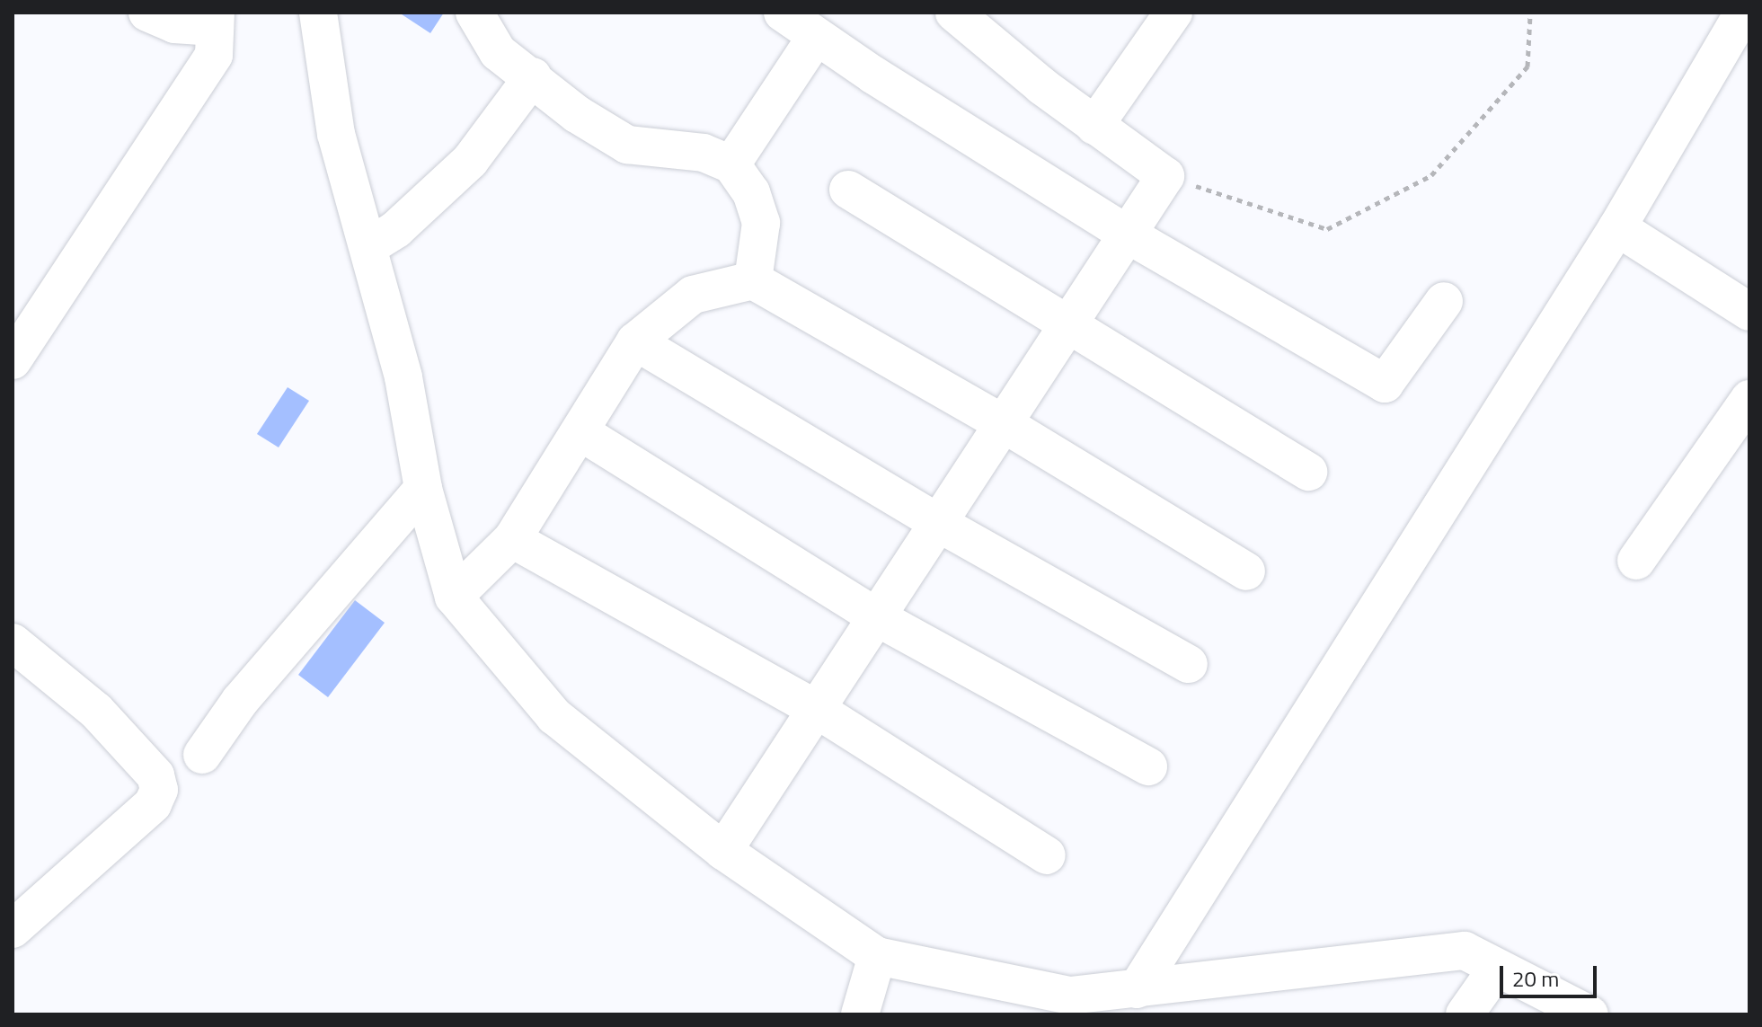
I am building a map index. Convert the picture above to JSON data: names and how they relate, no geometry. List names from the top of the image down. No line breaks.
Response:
{"scale_bar":"20 m"}
